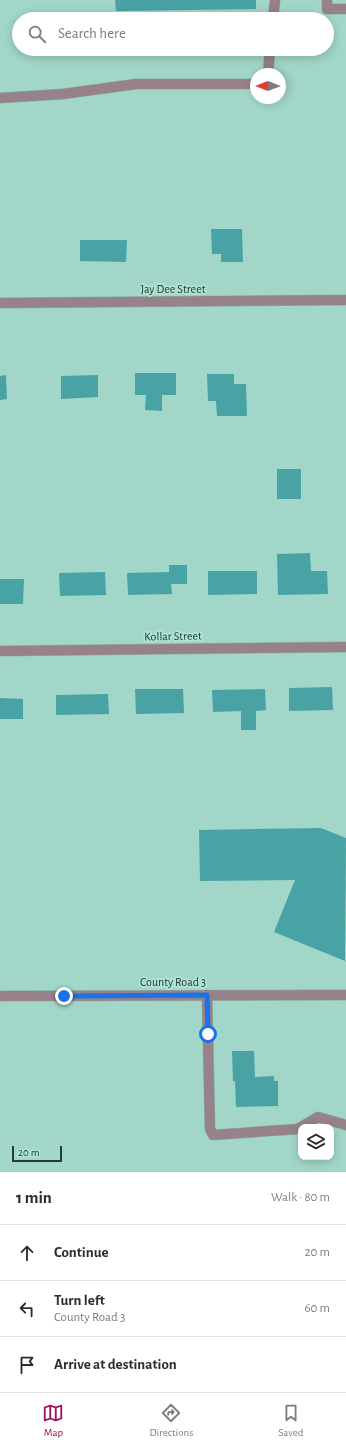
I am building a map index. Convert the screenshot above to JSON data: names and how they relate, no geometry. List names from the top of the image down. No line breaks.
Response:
{"streets":{"street":["Jay Dee Street","Kollar Street","County Road 3"]},"scale_bar":"20 m","north":"left","page":{"search":"Search here","scale":"20 m","heading":["1 min","Walk · 80 m"],"list":[["Continue","20 m"],["Turn left","County Road 3","60 m"],"Arrive at destination"],"nav":["Map","Directions","Saved"]}}
